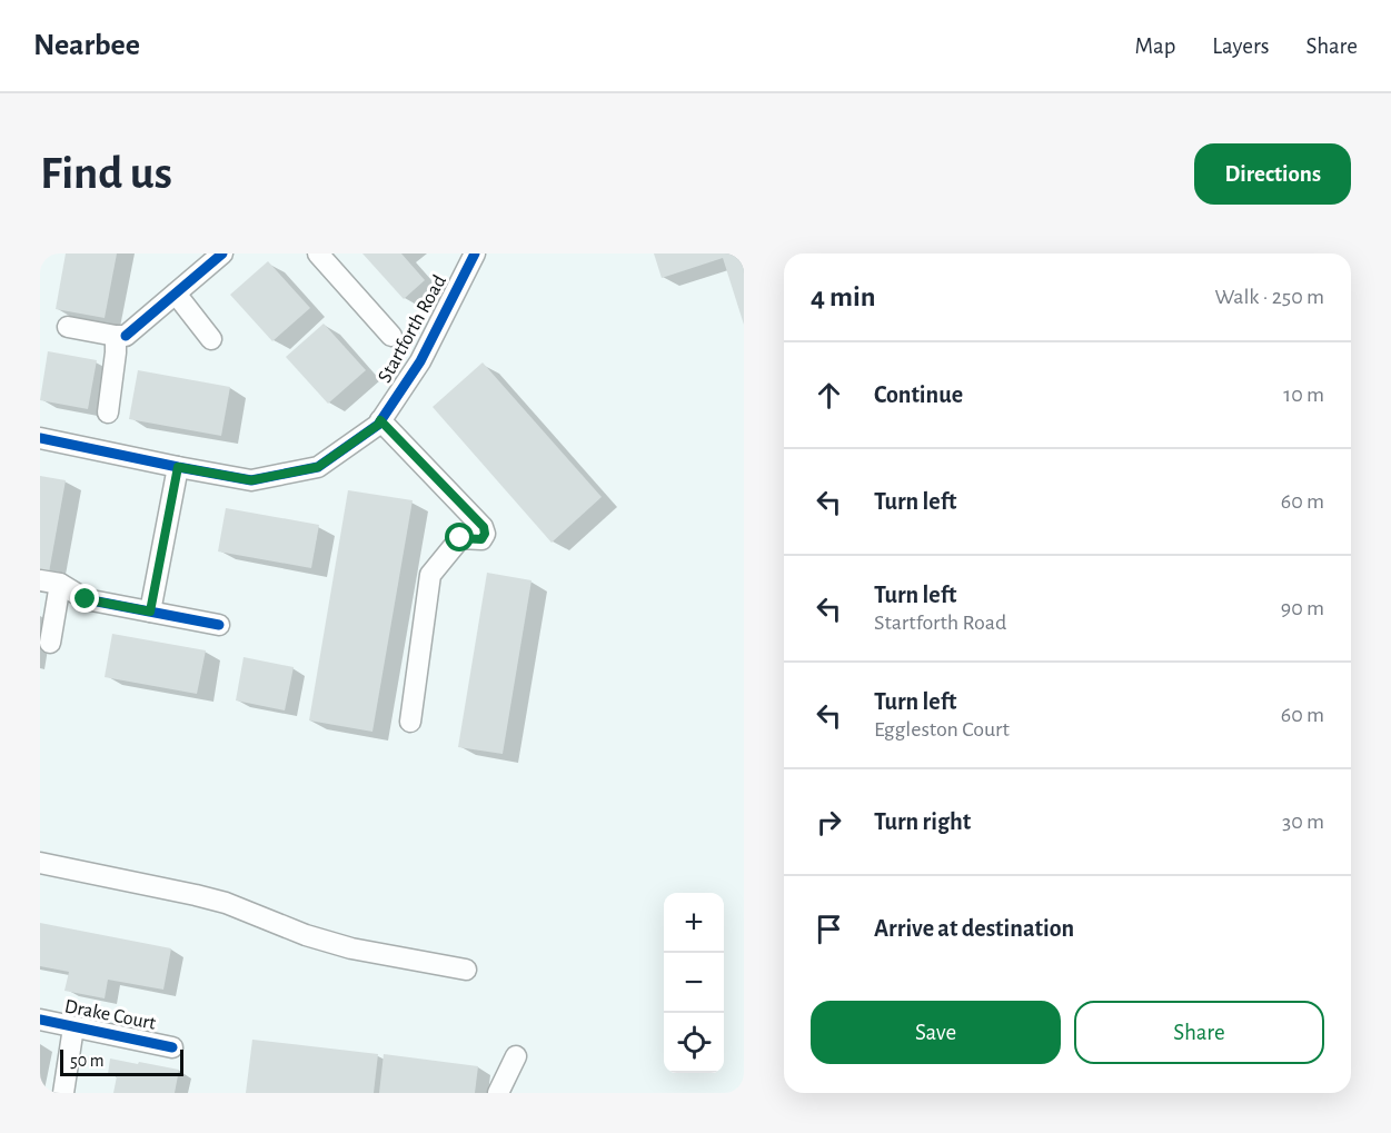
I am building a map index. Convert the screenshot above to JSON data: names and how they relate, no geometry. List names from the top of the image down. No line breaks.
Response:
{"streets":{"street":["Startforth Road","Drake Court"]},"scale_bar":"50 m","page":{"header":"Nearbee","nav":["Map","Layers","Share"],"buttons":["Directions",["Save","Share"]],"title":"Find us","heading":["4 min","Walk · 250 m"],"list":[["Continue","10 m"],["Turn left","60 m"],["Turn left","Startforth Road","90 m"],["Turn left","Eggleston Court","60 m"],["Turn right","30 m"],"Arrive at destination"],"map_buttons":["+","−"],"scale":"50 m"}}
